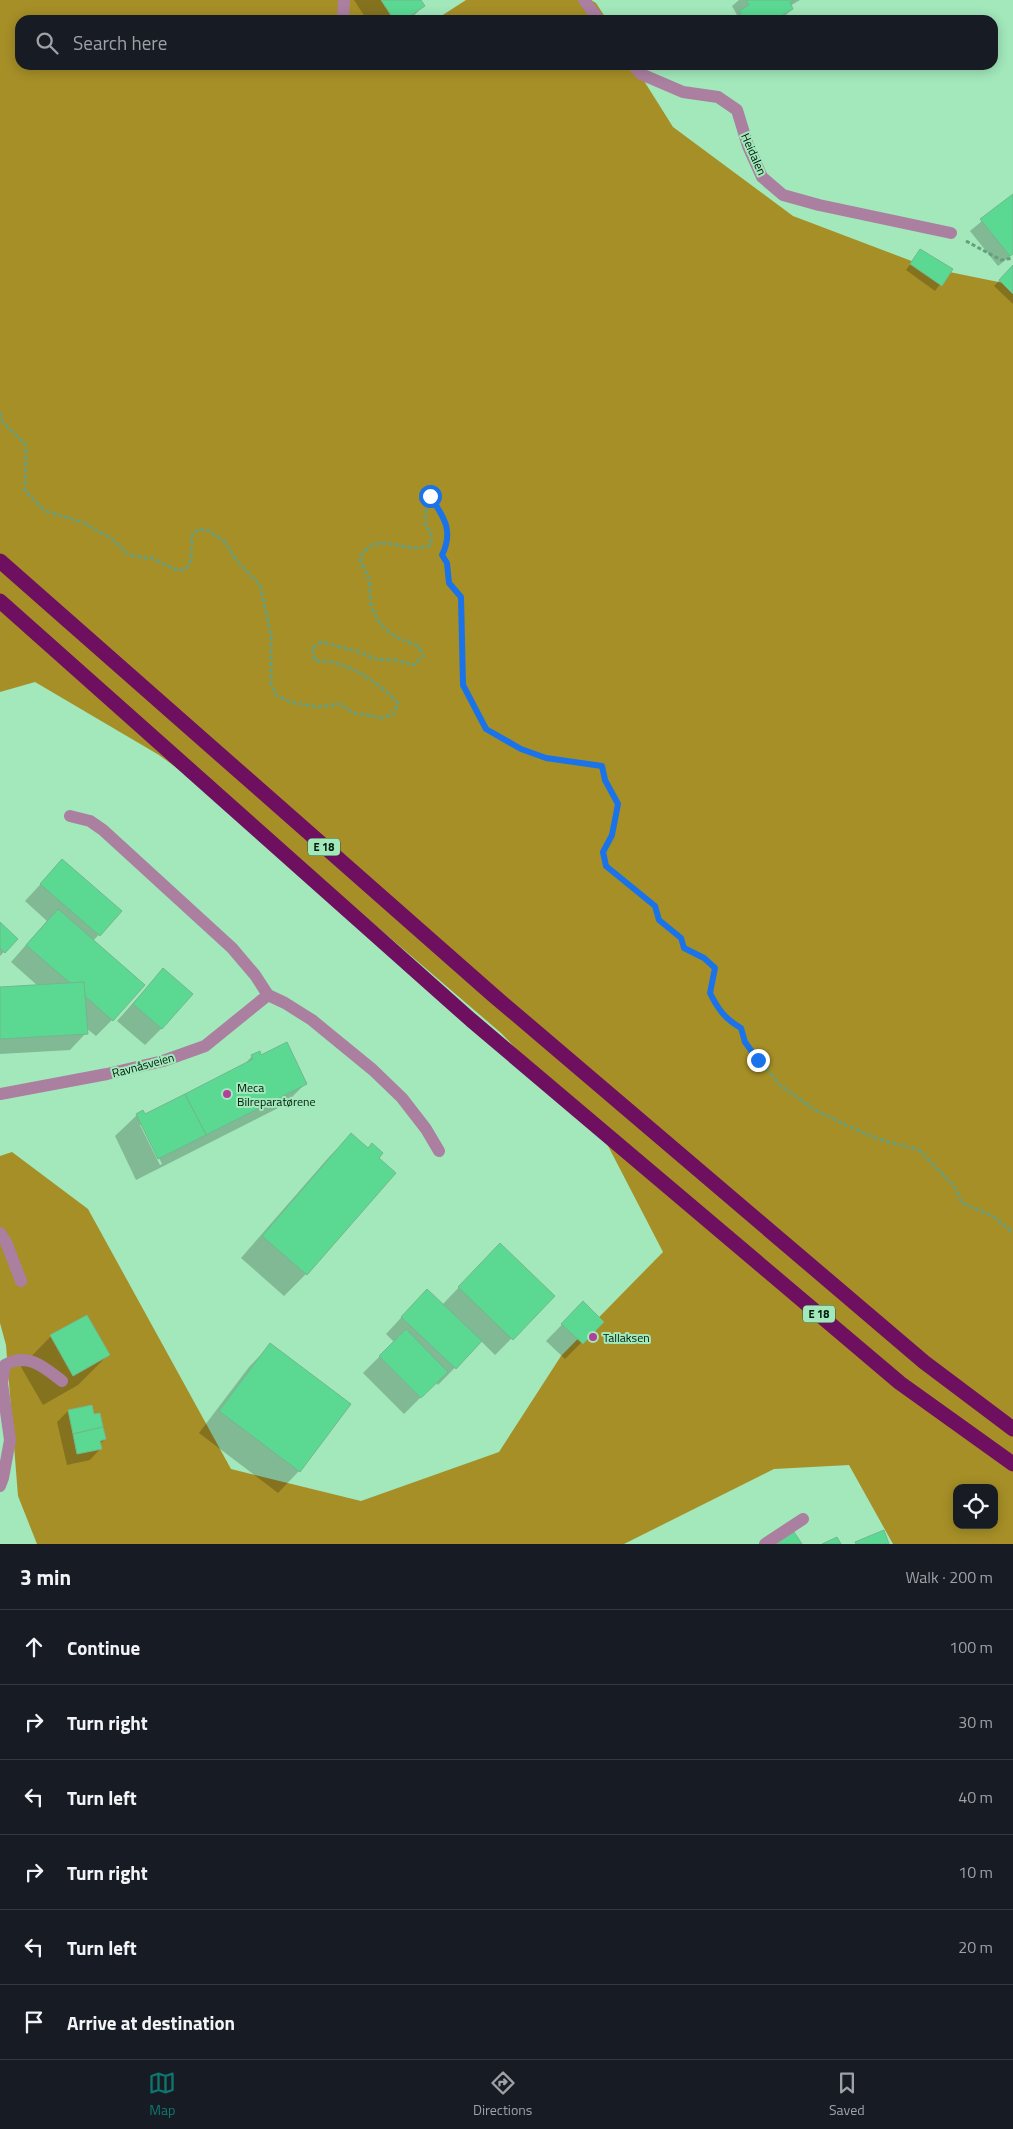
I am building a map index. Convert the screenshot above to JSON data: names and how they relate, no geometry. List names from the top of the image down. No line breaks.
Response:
{"streets":{"highway":["E 18"],"street":["Heidalen","Ravnåsveien"]},"places":["Meca Bilreparatørene","Tallaksen"],"page":{"search":"Search here","heading":["3 min","Walk · 200 m"],"list":[["Continue","100 m"],["Turn right","30 m"],["Turn left","40 m"],["Turn right","10 m"],["Turn left","20 m"],"Arrive at destination"],"nav":["Map","Directions","Saved"]}}
